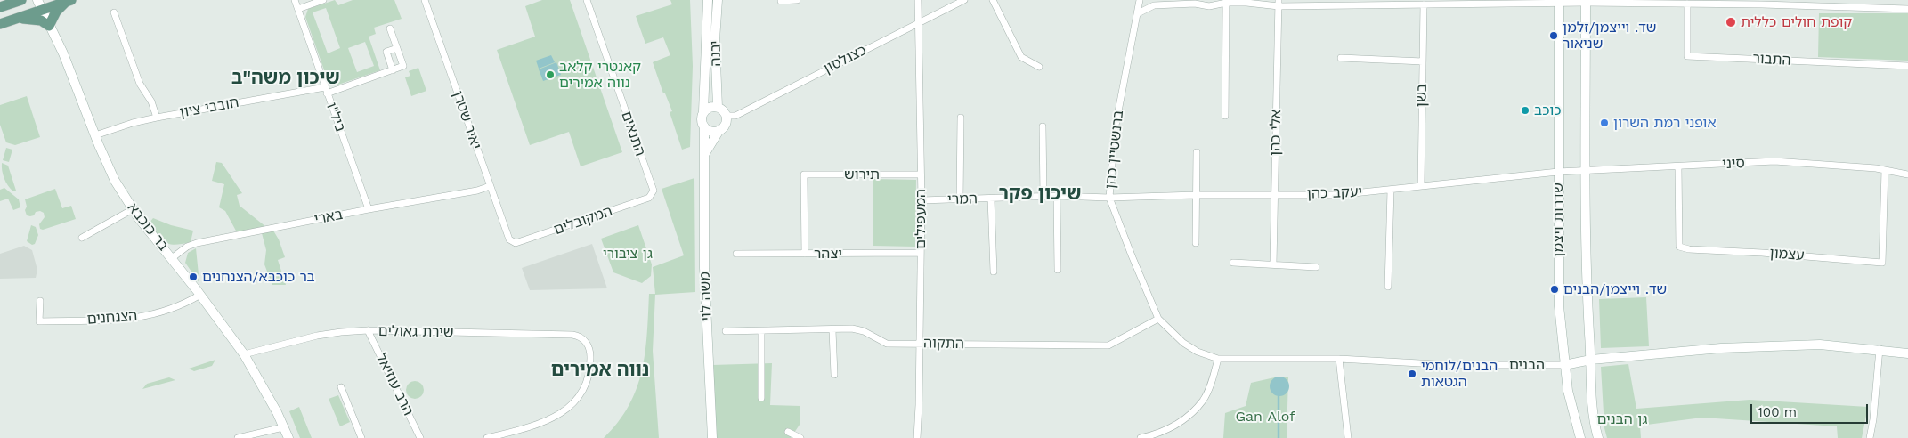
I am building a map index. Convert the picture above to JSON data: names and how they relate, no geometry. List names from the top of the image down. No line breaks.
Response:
{"streets":{"street":["יבנה","כצנלסון","התבור","בשן","חובבי ציון","ביל\"ו","יאיר שטרן","אלי כהן","התנאים","ברנשטיין כהן","סיני","תירוש","יעקב כהן","המרי","בארי","המעפילים","שדרות ויצמן","המקובלים","בר כוכבא","יצהר","עצמון","משה לוי","הצנחנים","שירת גאולים","התקוה","הבנים","הרב עוזיאל"]},"crossings":[["יבנה","כצנלסון"],["יבנה","משה לוי"],["כצנלסון","המעפילים"],["כצנלסון","משה לוי"],["בשן","יעקב כהן"],["חובבי ציון","ביל\"ו"],["חובבי ציון","בר כוכבא"],["ביל\"ו","בארי"],["יאיר שטרן","בארי"],["יאיר שטרן","המקובלים"],["אלי כהן","יעקב כהן"],["התנאים","המקובלים"],["ברנשטיין כהן","יעקב כהן"],["ברנשטיין כהן","המרי"],["ברנשטיין כהן","התקוה"],["ברנשטיין כהן","הבנים"],["סיני","יעקב כהן"],["סיני","שדרות ויצמן"],["סיני","עצמון"],["תירוש","המעפילים"],["תירוש","יצהר"],["יעקב כהן","המרי"],["יעקב כהן","שדרות ויצמן"],["המרי","המעפילים"],["בארי","בר כוכבא"],["המעפילים","יצהר"],["המעפילים","התקוה"],["שדרות ויצמן","הבנים"],["בר כוכבא","הצנחנים"],["בר כוכבא","שירת גאולים"],["שירת גאולים","הרב עוזיאל"],["התקוה","הבנים"]],"districts":["שיכון משה\"ב","שיכון פקר","נווה אמירים"],"parks":["גן ציבורי","Gan Alof","גן הבנים"],"places":["קופת חולים כללית","שד. וייצמן/זלמן שניאור","קאנטרי קלאב נווה אמירים","כוכב","אופני רמת השרון","בר כוכבא/הצנחנים","שד. וייצמן/הבנים","הבנים/לוחמי הגטאות"],"scale_bar":"100 m"}
